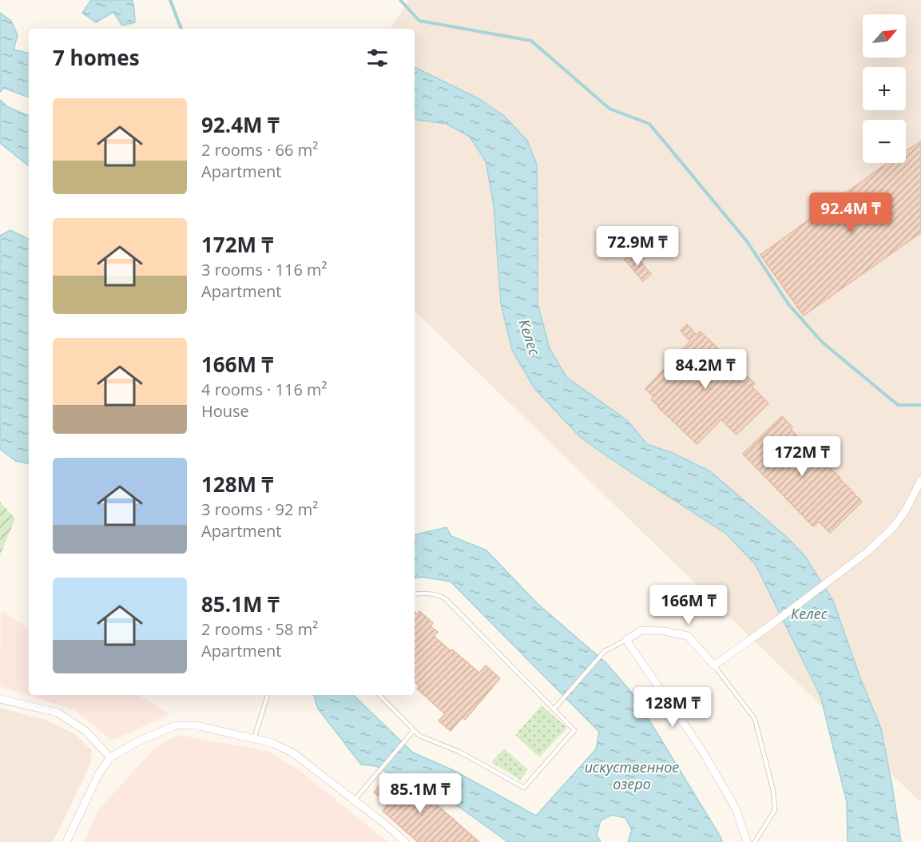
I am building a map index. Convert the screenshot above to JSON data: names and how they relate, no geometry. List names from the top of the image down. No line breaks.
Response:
{"water":["Келес","искуственное озеро"],"north":"top right","page":{"map_buttons":["+","−"],"heading":"7 homes","list":[{"name":"92.4M ₸","note":"2 rooms · 66 m² · Apartment"},{"name":"172M ₸","note":"3 rooms · 116 m² · Apartment"},{"name":"166M ₸","note":"4 rooms · 116 m² · House"},{"name":"128M ₸","note":"3 rooms · 92 m² · Apartment"},{"name":"85.1M ₸","note":"2 rooms · 58 m² · Apartment"}],"price":["92.4M ₸","72.9M ₸","84.2M ₸","172M ₸","166M ₸","128M ₸","85.1M ₸"]}}
